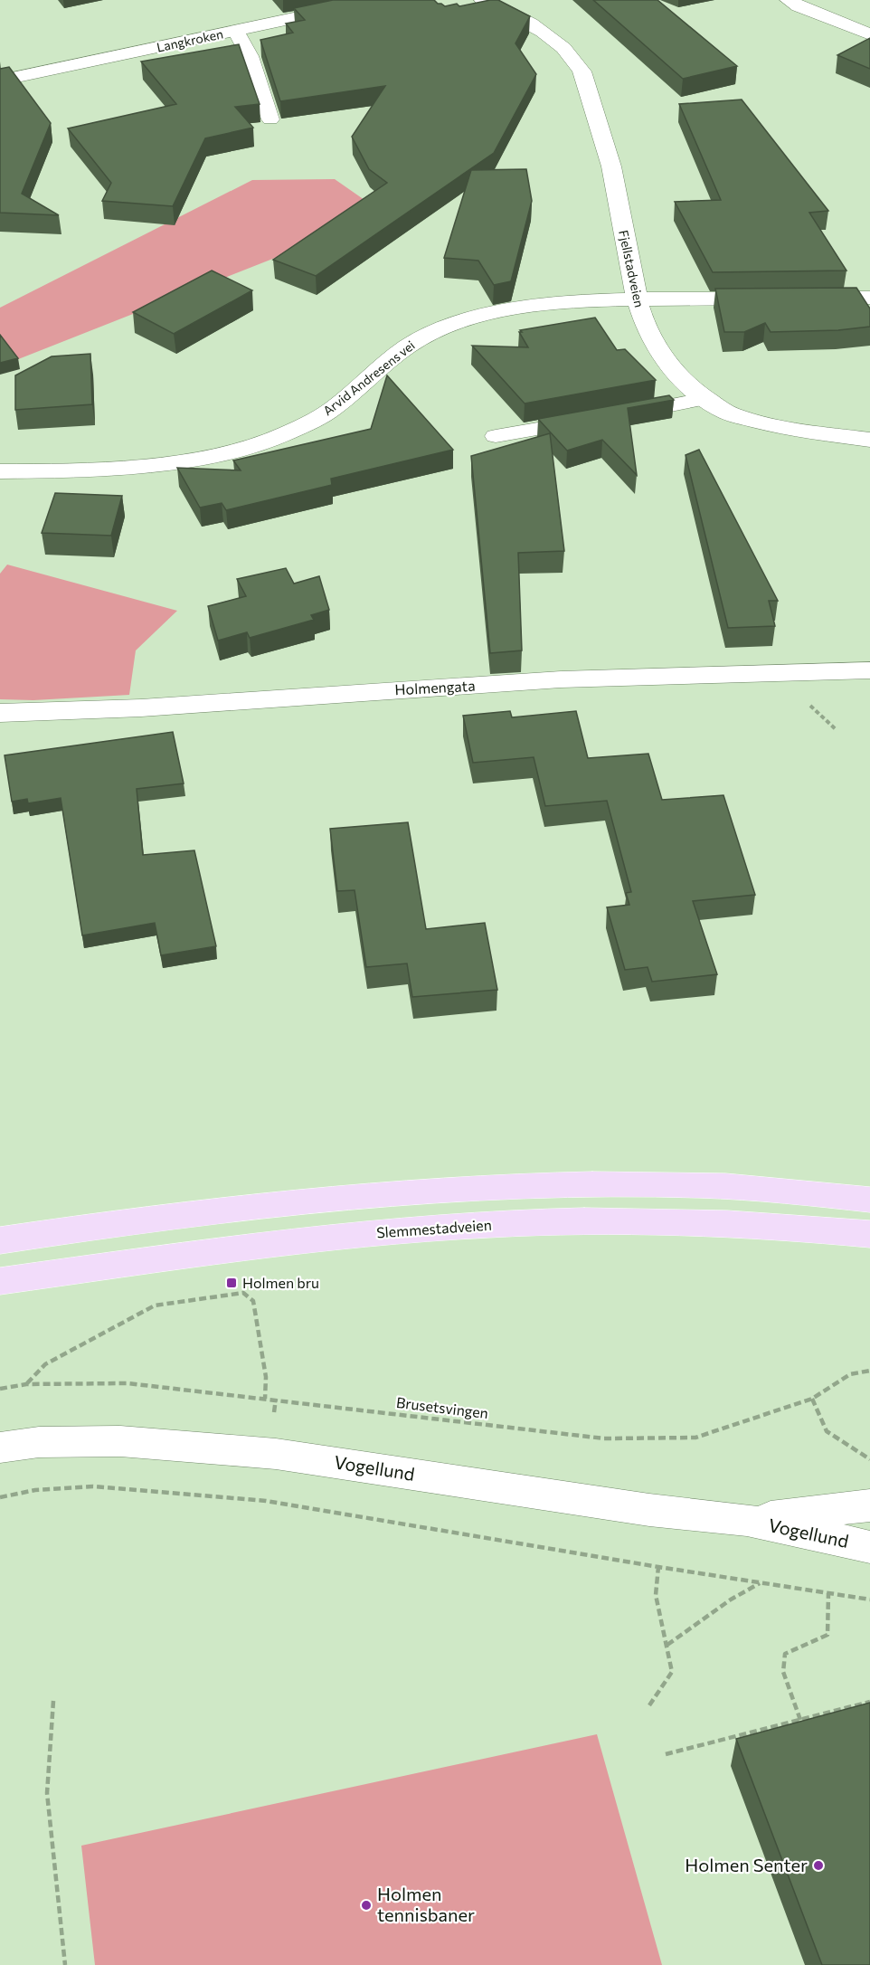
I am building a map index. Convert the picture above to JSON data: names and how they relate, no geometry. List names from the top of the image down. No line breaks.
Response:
{"streets":{"main road":["Slemmestadveien"],"street":["Langkroken","Fjellstadveien","Arvid Andresens vei","Holmengata","Vogellund"],"path":["Brusetsvingen"]},"crossings":[["Fjellstadveien","Arvid Andresens vei"]],"places":{"transit":["Holmen bru"],"other":["Holmen Senter","Holmen tennisbaner"]}}
